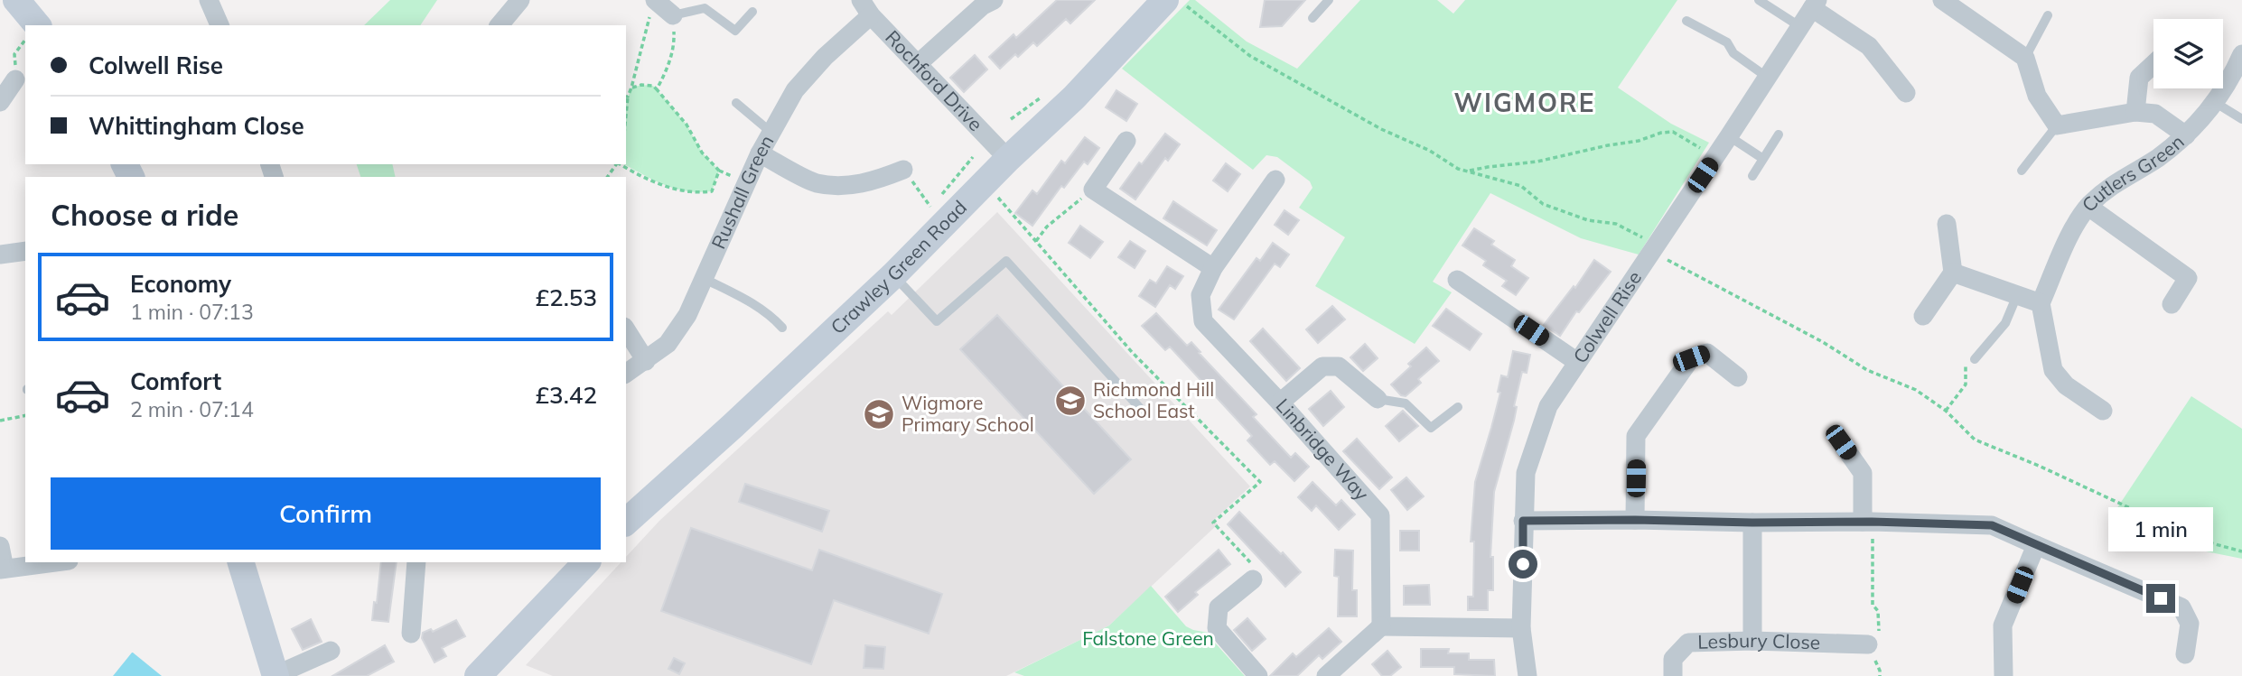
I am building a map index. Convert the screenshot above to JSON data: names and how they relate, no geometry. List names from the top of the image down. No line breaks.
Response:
{"streets":{"street":["Rochford Drive","Cutlers Green","Rushall Green","Crawley Green Road","Colwell Rise","Linbridge Way","Lesbury Close"]},"crossings":[["Rochford Drive","Rushall Green"],["Rochford Drive","Crawley Green Road"]],"districts":["WIGMORE"],"parks":["Falstone Green"],"places":{"school or university":["Richmond Hill School East","Wigmore Primary School"]},"page":{"banner":["Colwell Rise","Whittingham Close"],"heading":"Choose a ride","list":[{"name":"Economy","note":"1 min · 07:13","value":"£2.53"},{"name":"Comfort","note":"2 min · 07:14","value":"£3.42"}],"buttons":"Confirm","bubble":"1 min"}}
